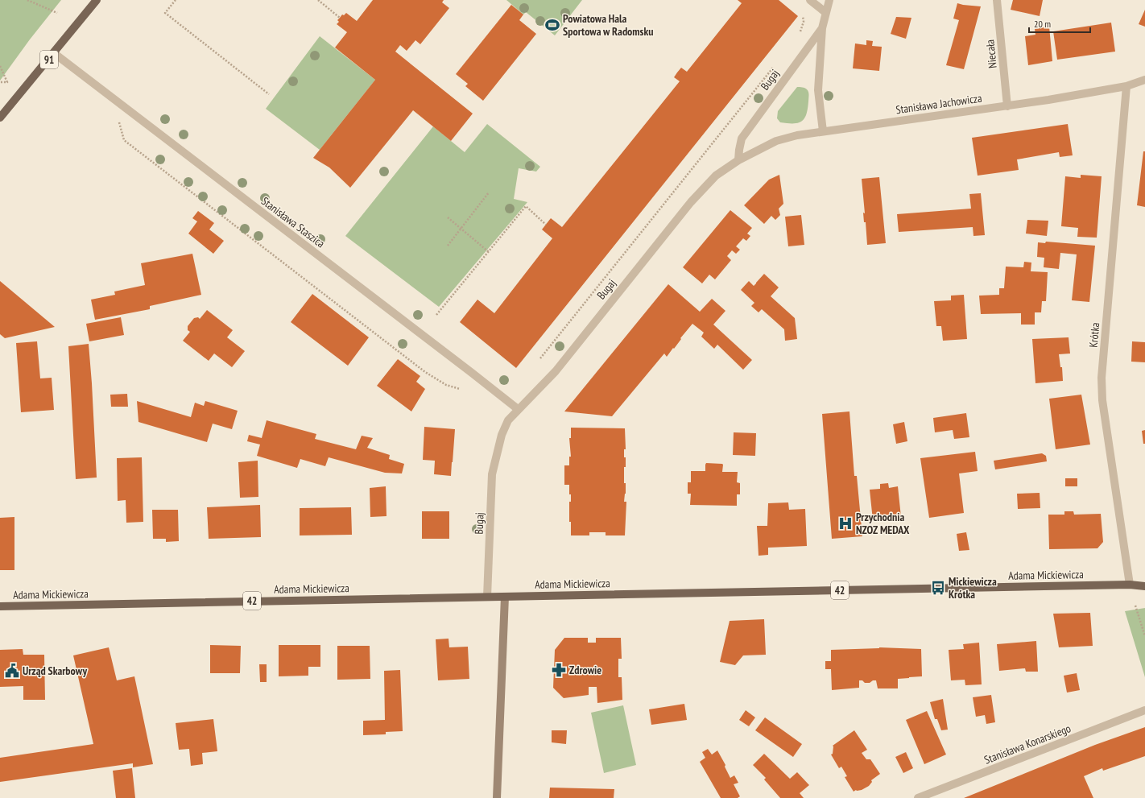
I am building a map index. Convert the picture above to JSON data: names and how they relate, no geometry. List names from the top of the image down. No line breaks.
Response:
{"streets":{"main road":["91","Adama Mickiewicza","42"],"street":["Niecała","Bugaj","Stanisława Jachowicza","Stanisława Staszica","Krótka","Stanisława Konarskiego"]},"crossings":[["Niecała","Stanisława Jachowicza"],["91","Stanisława Staszica"],["Bugaj","Stanisława Jachowicza"],["Bugaj","Stanisława Staszica"],["Bugaj","Adama Mickiewicza"],["Stanisława Jachowicza","Krótka"],["Krótka","Adama Mickiewicza"]],"places":{"sports":["Powiatowa Hala Sportowa w Radomsku"],"hospital":["Przychodnia NZOZ MEDAX"],"bus stop":["Mickiewicza Krótka"],"pharmacy":["Zdrowie"],"public building":["Urząd Skarbowy"]},"scale_bar":"20 m"}
